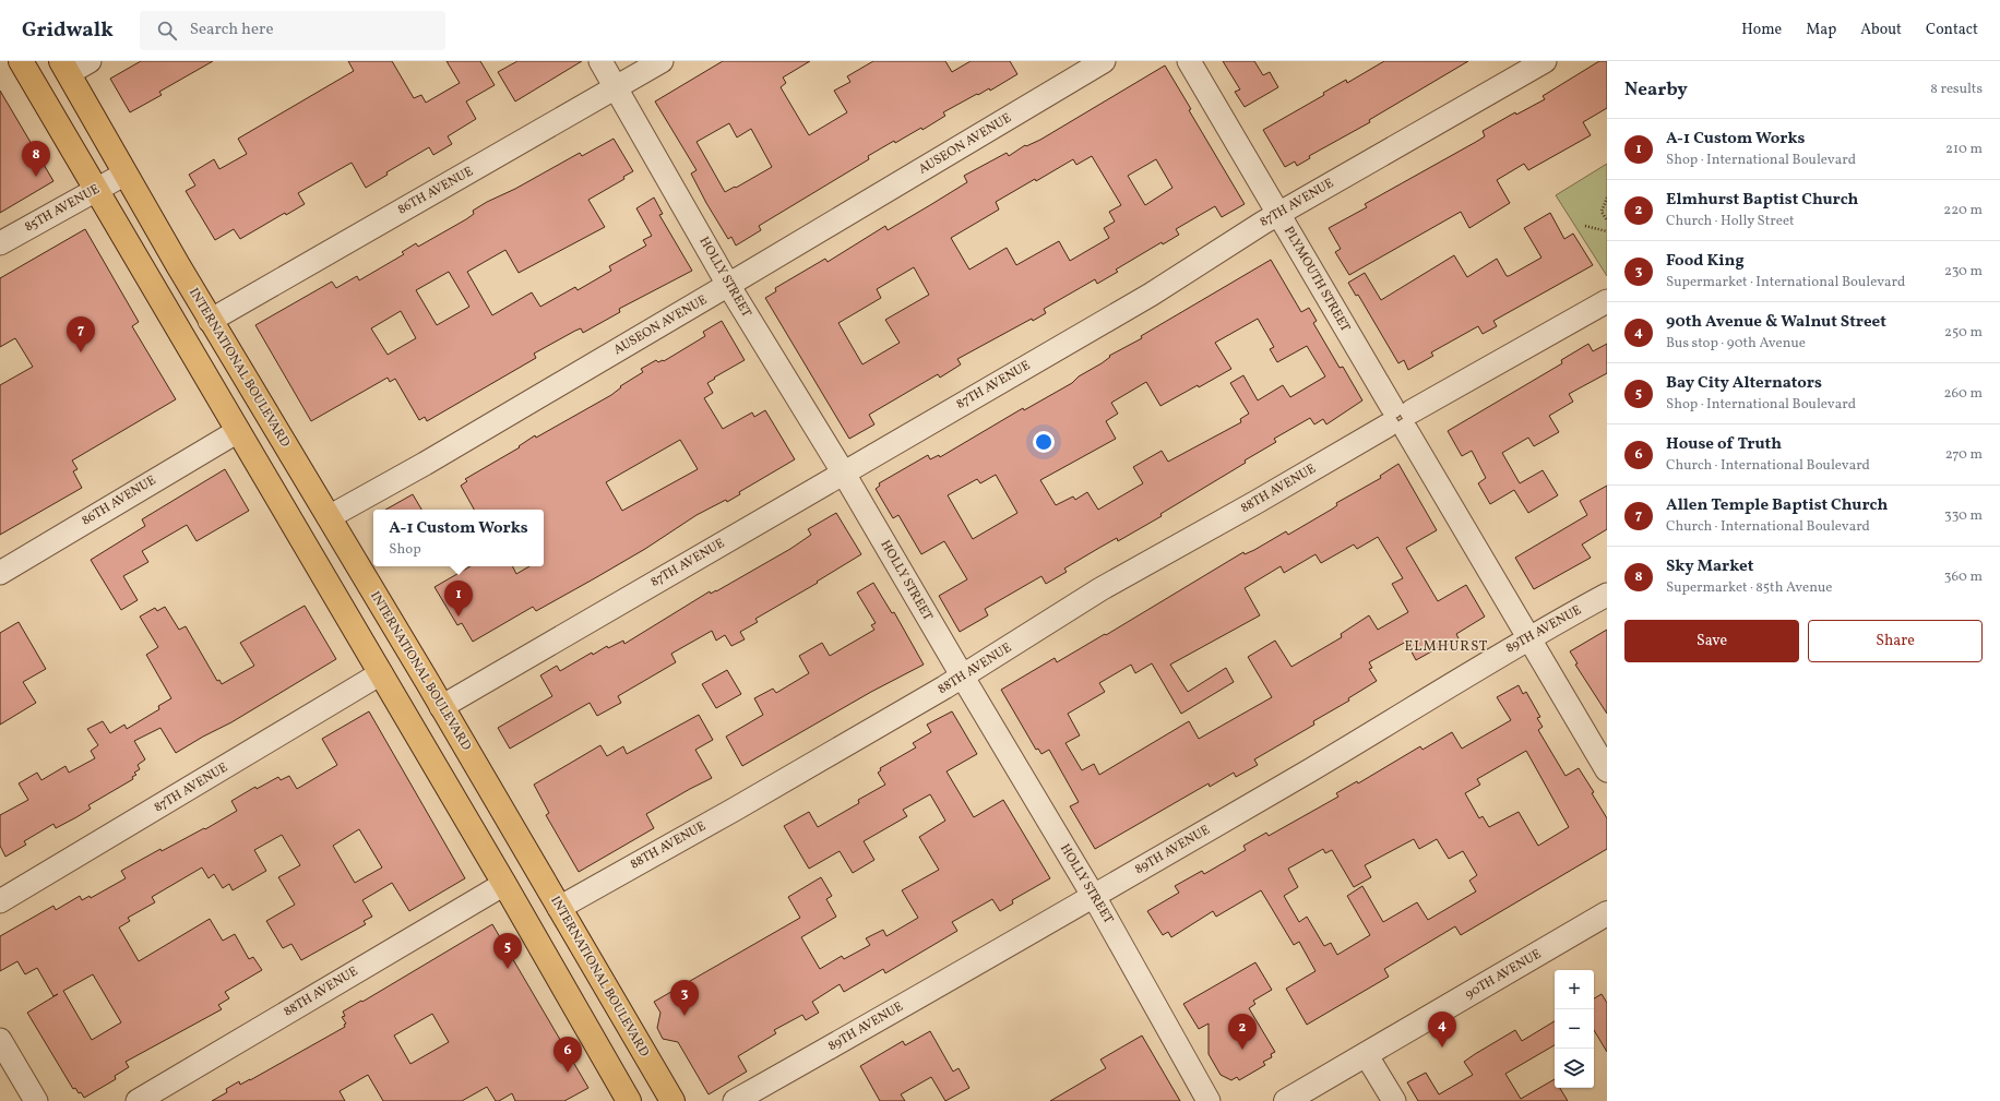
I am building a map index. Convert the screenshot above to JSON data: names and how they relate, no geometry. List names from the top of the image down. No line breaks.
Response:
{"streets":{"main road":["INTERNATIONAL BOULEVARD"],"street":["AUSEON AVENUE","86TH AVENUE","87TH AVENUE","85TH AVENUE","HOLLY STREET","PLYMOUTH STREET","88TH AVENUE","89TH AVENUE","90TH AVENUE"]},"crossings":[["AUSEON AVENUE","HOLLY STREET"],["AUSEON AVENUE","INTERNATIONAL BOULEVARD"],["86TH AVENUE","HOLLY STREET"],["86TH AVENUE","INTERNATIONAL BOULEVARD"],["87TH AVENUE","HOLLY STREET"],["87TH AVENUE","PLYMOUTH STREET"],["87TH AVENUE","INTERNATIONAL BOULEVARD"],["85TH AVENUE","INTERNATIONAL BOULEVARD"],["HOLLY STREET","88TH AVENUE"],["HOLLY STREET","89TH AVENUE"],["PLYMOUTH STREET","88TH AVENUE"],["PLYMOUTH STREET","89TH AVENUE"],["INTERNATIONAL BOULEVARD","88TH AVENUE"]],"districts":["ELMHURST"],"page":{"header":"Gridwalk","search":"Search here","nav":["Home","Map","About","Contact"],"heading":["Nearby","8 results"],"list":[{"mark":"1","name":"A-1 Custom Works","note":"Shop · International Boulevard","value":"210 m"},{"mark":"2","name":"Elmhurst Baptist Church","note":"Church · Holly Street","value":"220 m"},{"mark":"3","name":"Food King","note":"Supermarket · International Boulevard","value":"230 m"},{"mark":"4","name":"90th Avenue & Walnut Street","note":"Bus stop · 90th Avenue","value":"250 m"},{"mark":"5","name":"Bay City Alternators","note":"Shop · International Boulevard","value":"260 m"},{"mark":"6","name":"House of Truth","note":"Church · International Boulevard","value":"270 m"},{"mark":"7","name":"Allen Temple Baptist Church","note":"Church · International Boulevard","value":"330 m"},{"mark":"8","name":"Sky Market","note":"Supermarket · 85th Avenue","value":"360 m"}],"pins":["8","7","1","5","3","4","2","6"],"popup":["A-1 Custom Works","Shop"],"buttons":["Save","Share"],"map_buttons":["+","−"]}}
